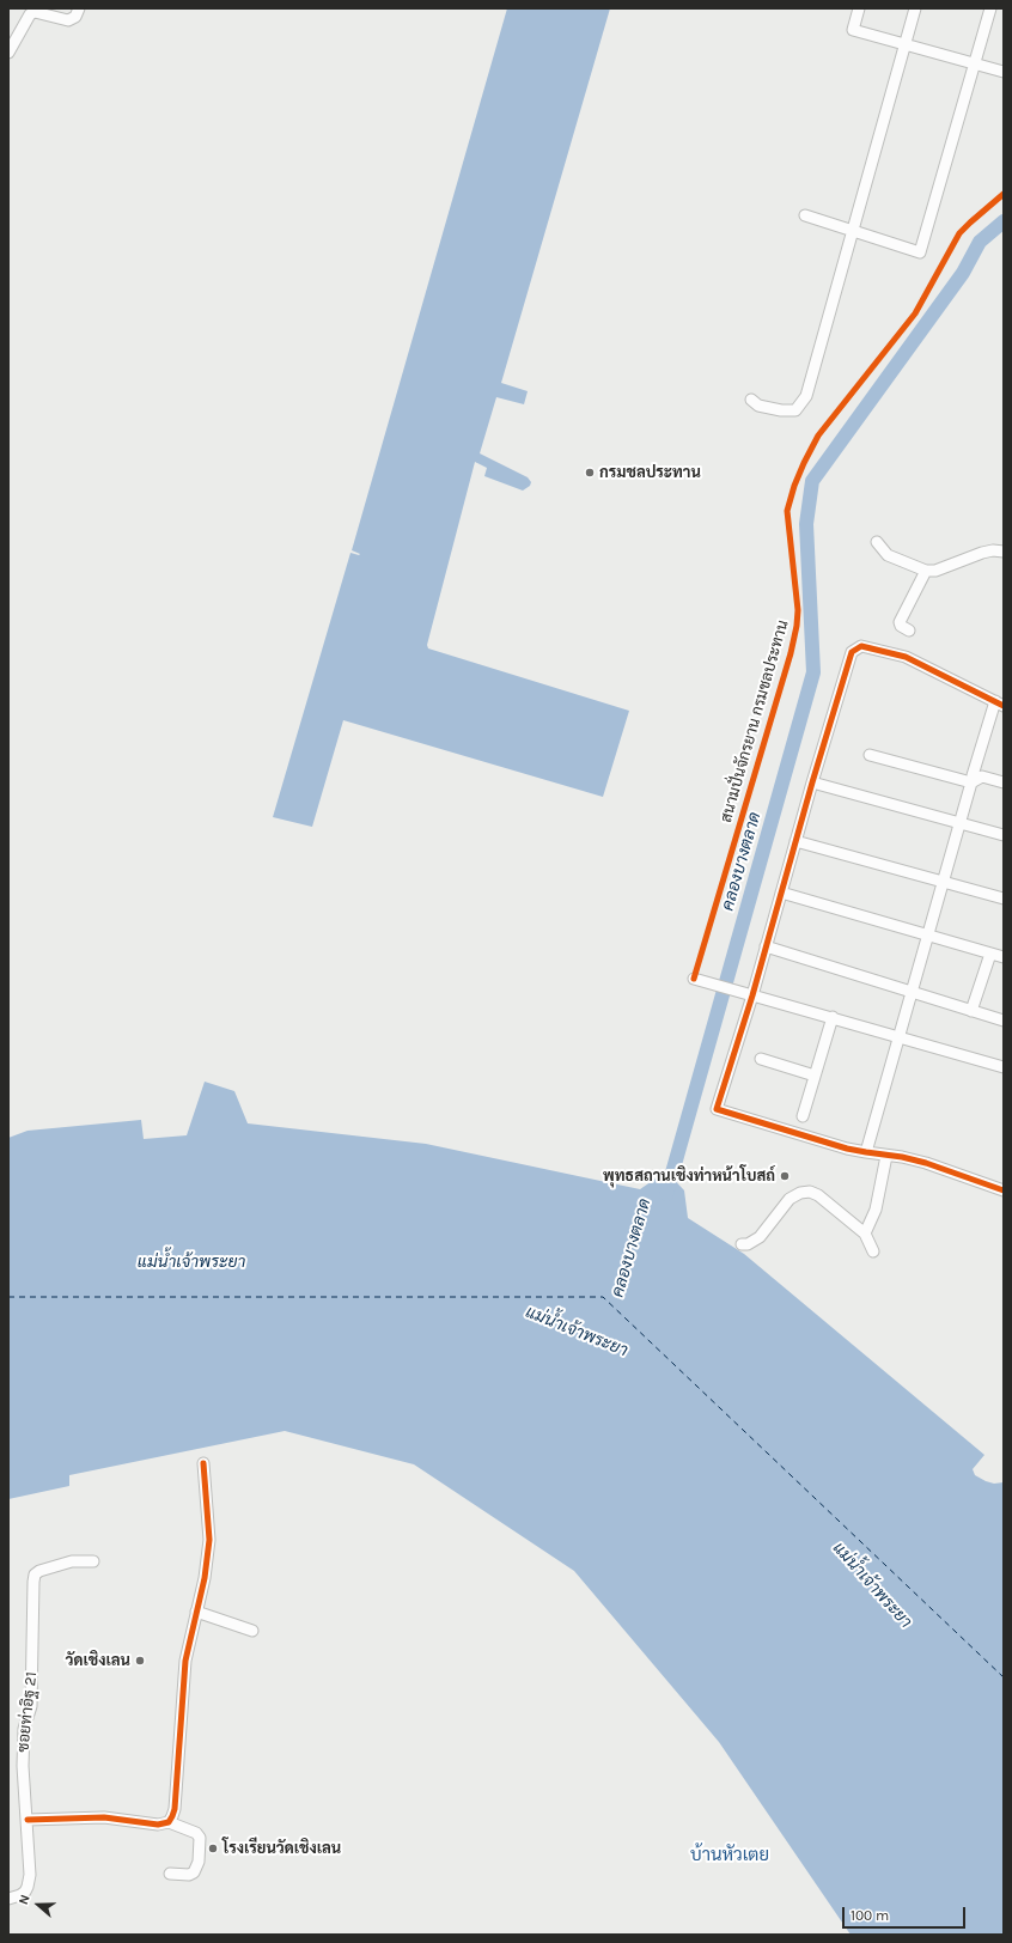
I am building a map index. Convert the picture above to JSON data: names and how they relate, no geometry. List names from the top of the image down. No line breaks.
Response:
{"streets":{"street":["ซอยท่าอิฐ 21"],"cycle path":["สนามปั่นจักรยาน กรมชลประทาน"]},"districts":["บ้านหัวเตย"],"water":["คลองบางตลาด","แม่น้ำเจ้าพระยา"],"places":["กรมชลประทาน","พุทธสถานเชิงท่าหน้าโบสถ์","วัดเชิงเลน","โรงเรียนวัดเชิงเลน"],"scale_bar":"100 m","north":"left"}
